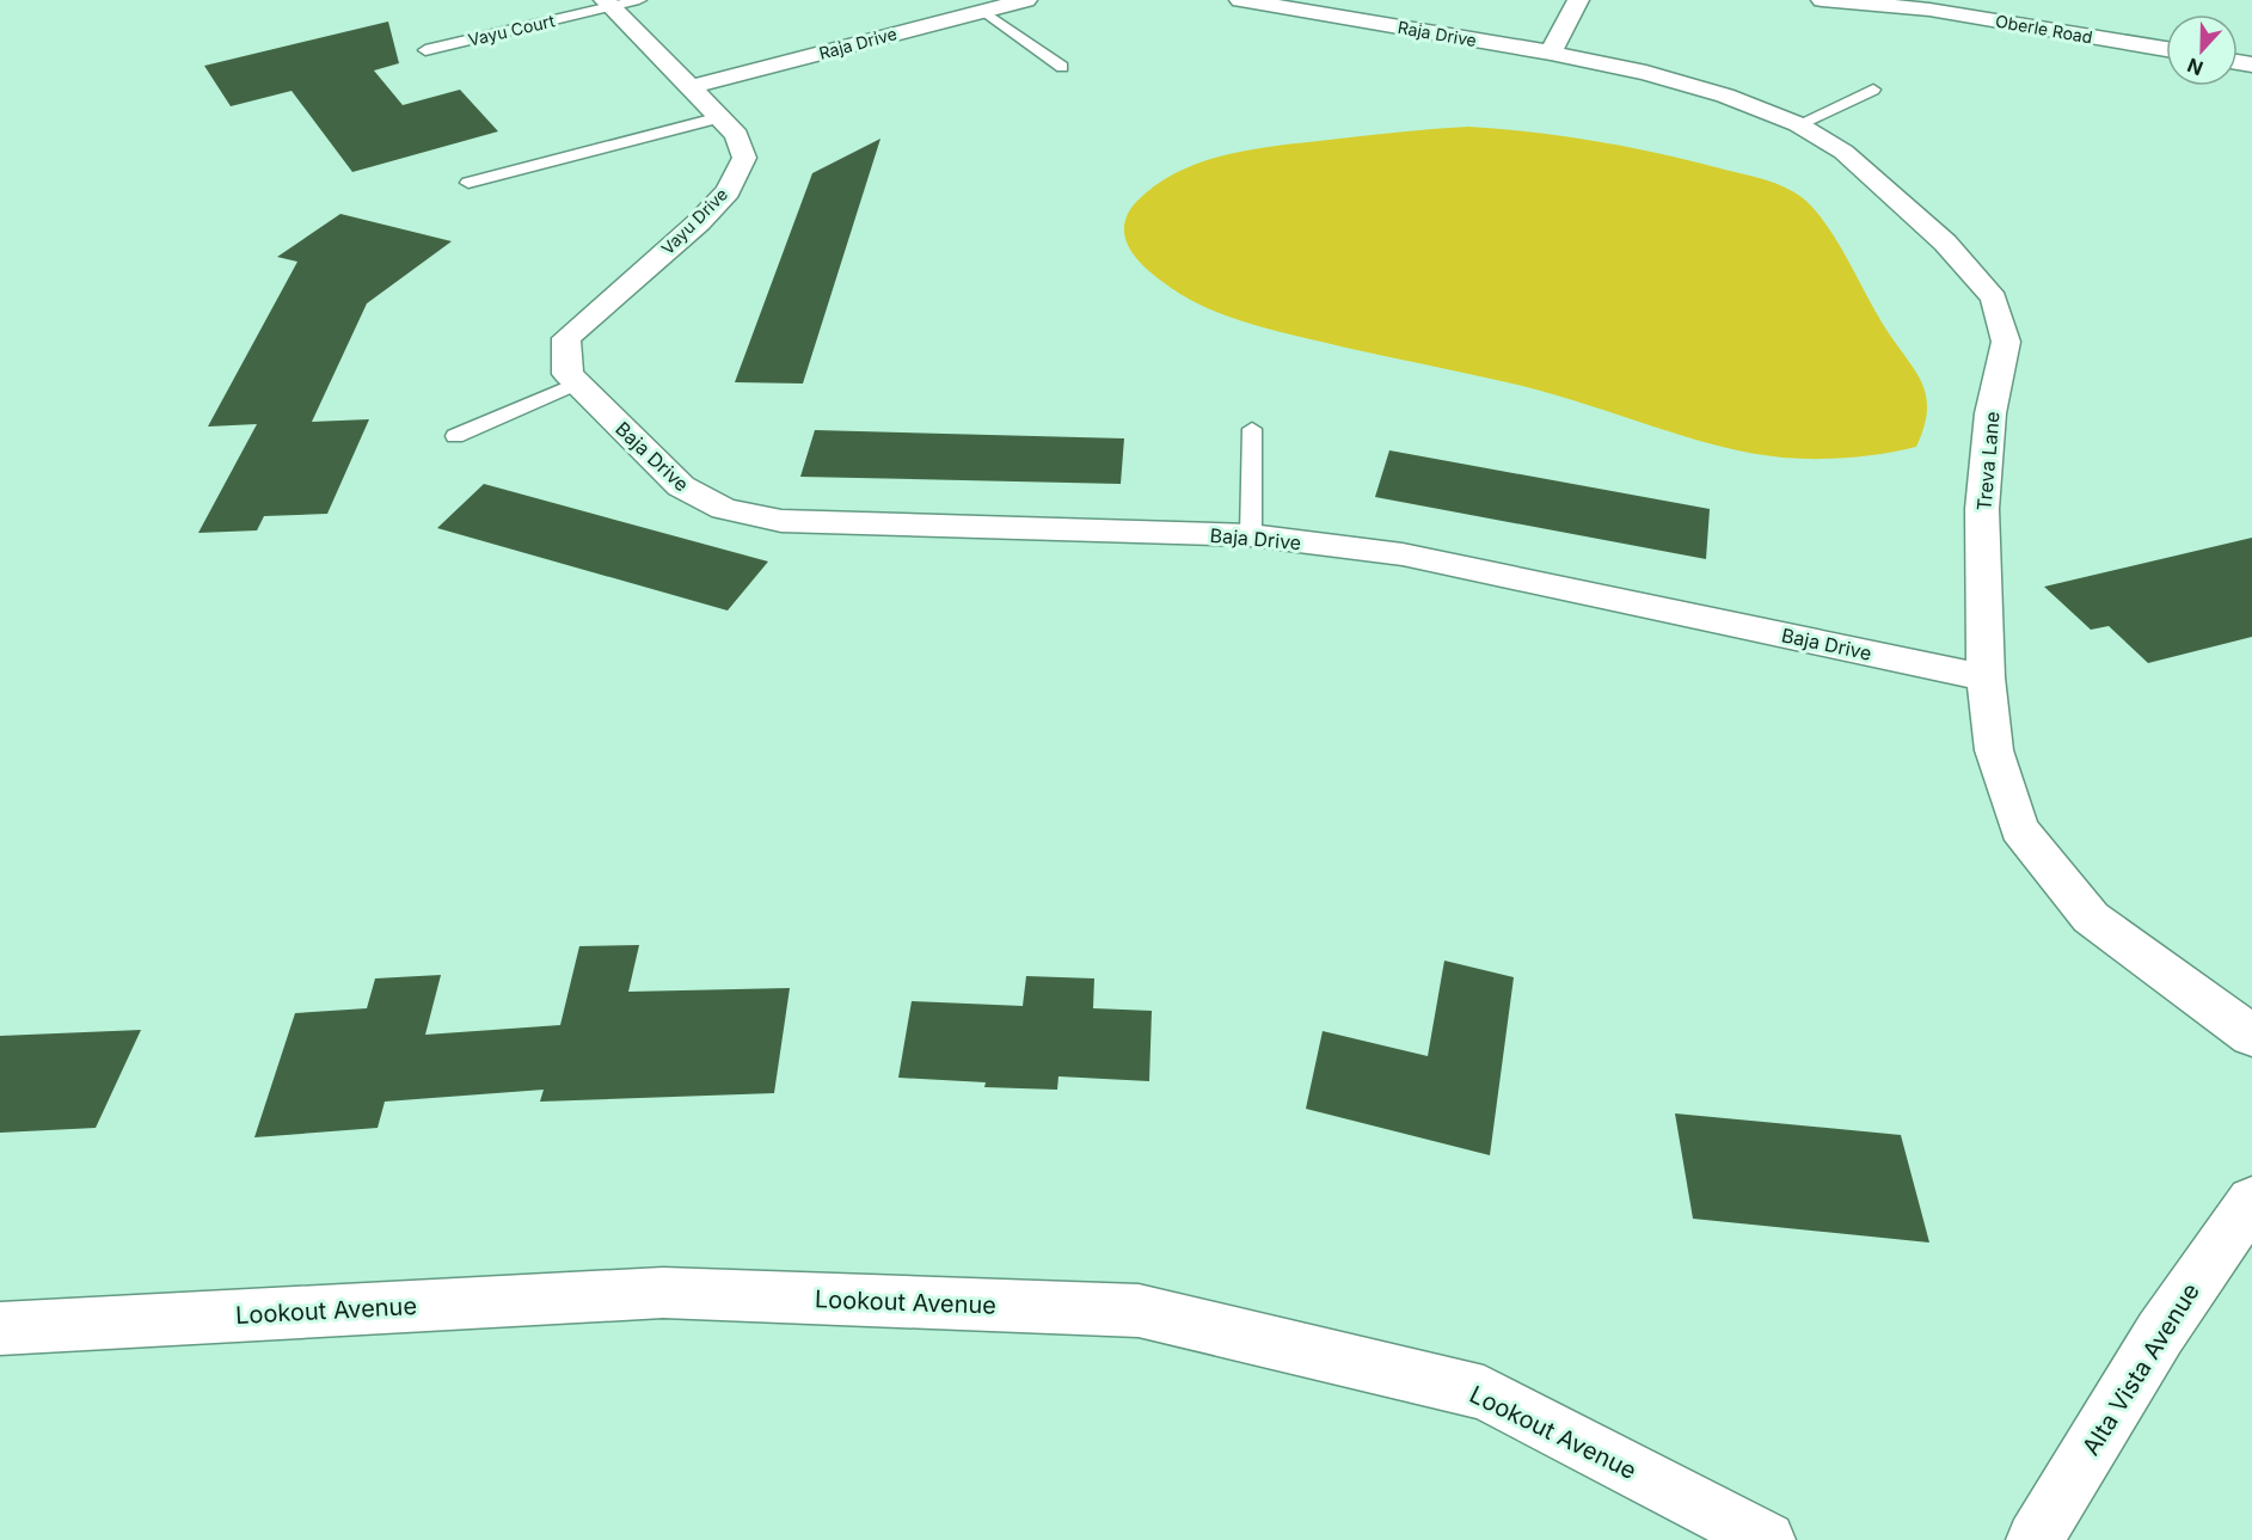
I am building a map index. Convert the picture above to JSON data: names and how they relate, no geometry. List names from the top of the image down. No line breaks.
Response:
{"streets":{"street":["Oberle Road","Raja Drive","Vayu Drive","Baja Drive","Treva Lane","Lookout Avenue","Alta Vista Avenue"],"lane":["Vayu Court"]},"crossings":[["Vayu Court","Vayu Drive"],["Raja Drive","Vayu Drive"],["Raja Drive","Treva Lane"],["Vayu Drive","Baja Drive"],["Baja Drive","Treva Lane"]],"north":"bottom"}
